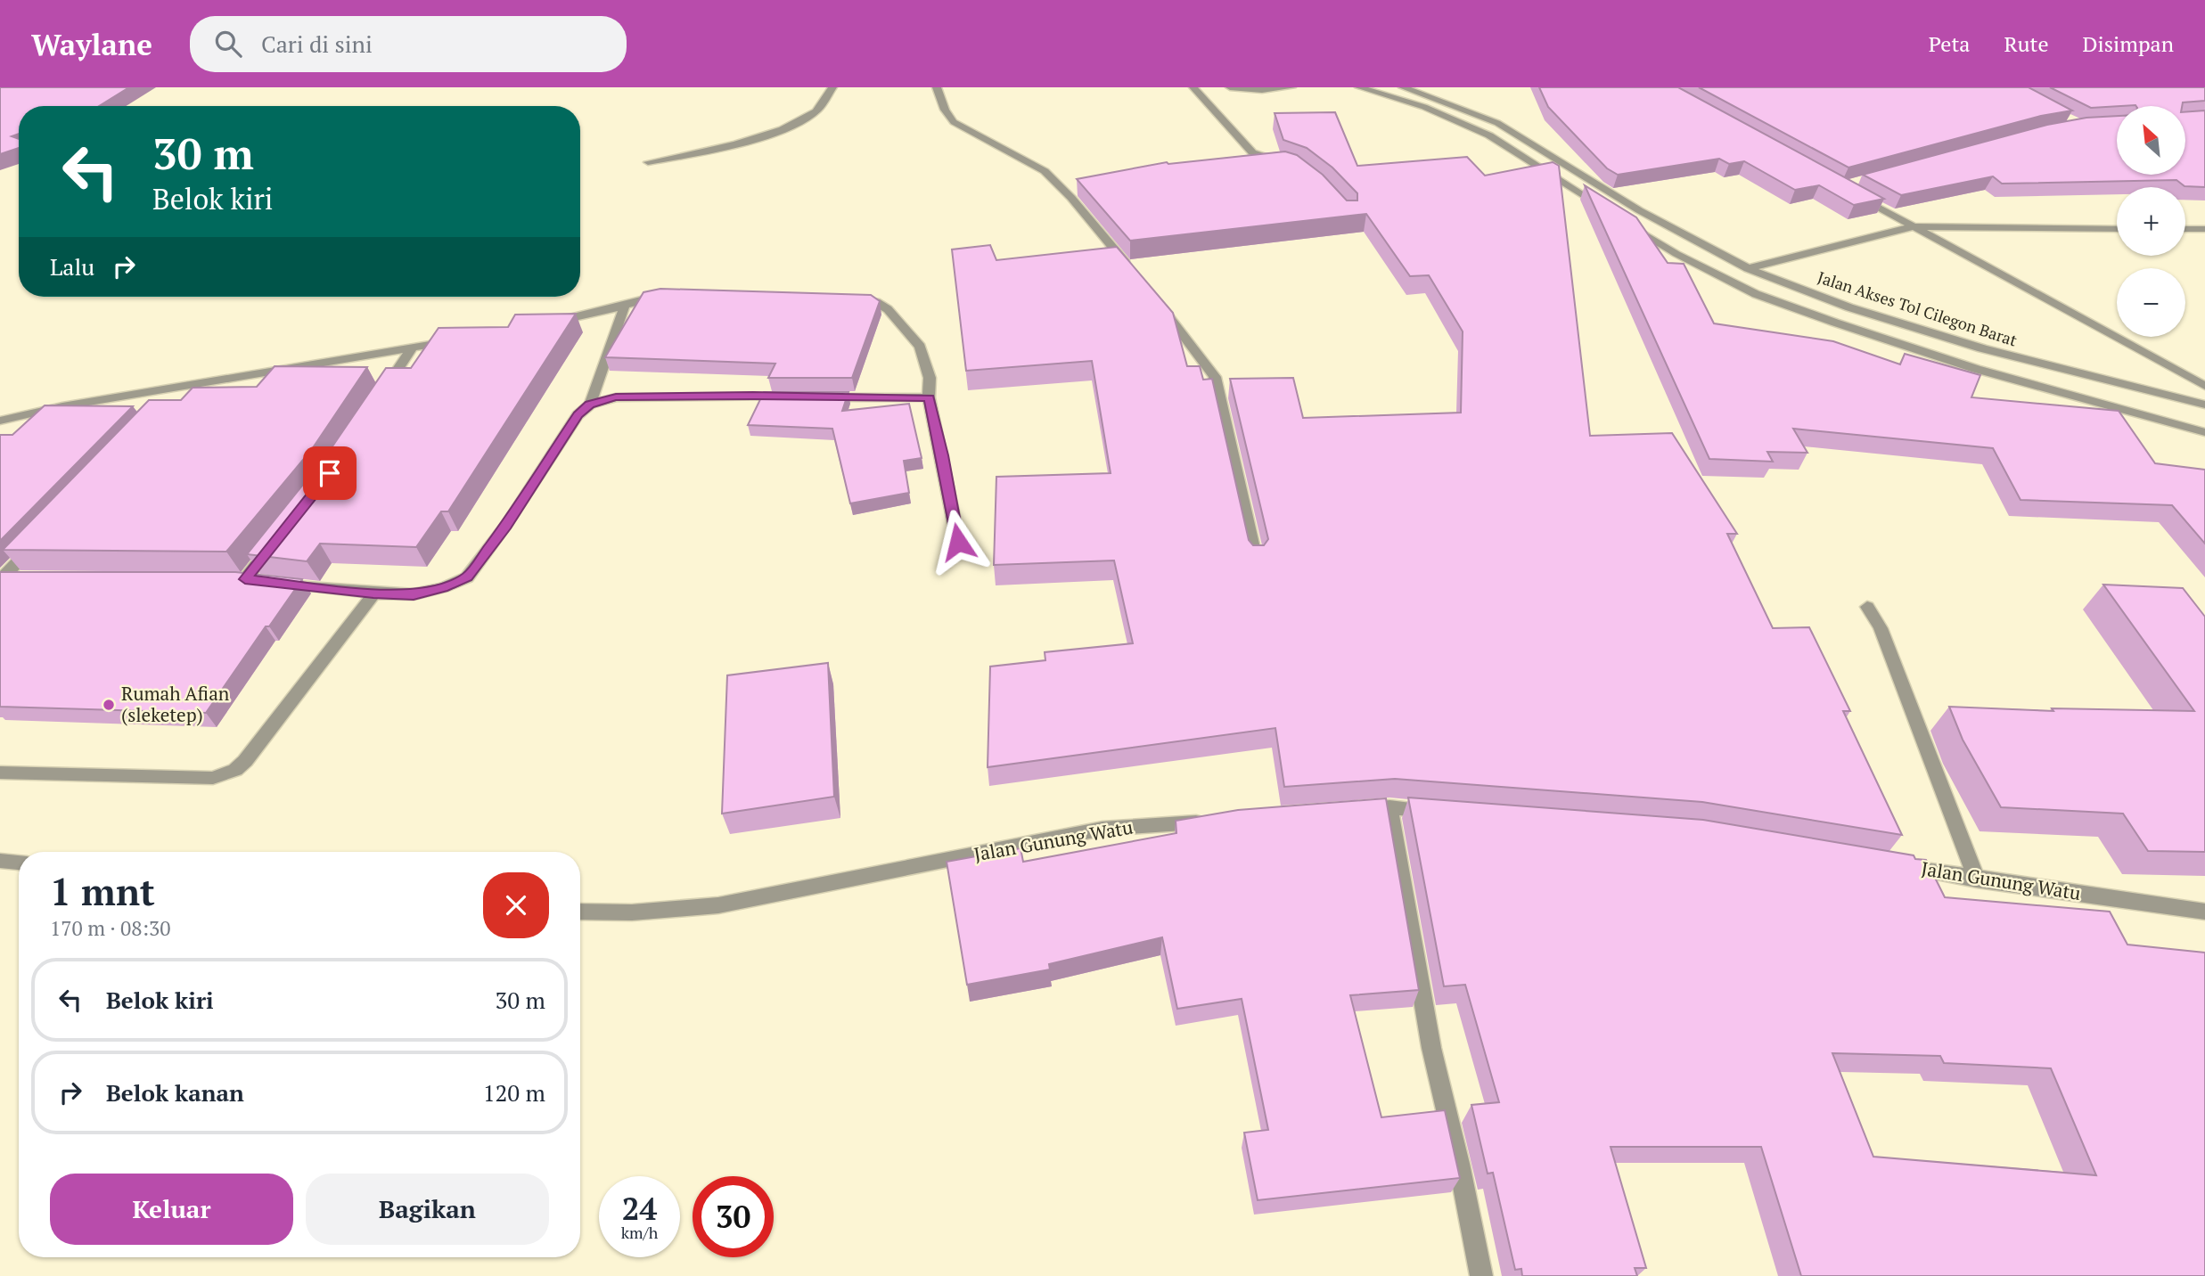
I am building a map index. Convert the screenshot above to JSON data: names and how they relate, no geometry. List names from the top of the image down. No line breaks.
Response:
{"streets":{"street":["Jalan Akses Tol Cilegon Barat","Jalan Gunung Watu"]},"places":["Rumah Afian (sleketep)"],"north":"top left","page":{"header":"Waylane","search":"Cari di sini","nav":["Peta","Rute","Disimpan"],"map_buttons":["+","−"],"turn":["30 m","Belok kiri"],"then":"Lalu","heading":["1 mnt","170 m · 08:30"],"list":[{"name":"Belok kiri","value":"30 m"},{"name":"Belok kanan","value":"120 m"}],"buttons":["Keluar","Bagikan"],"speed":"24 km/h","limit":"30"}}
